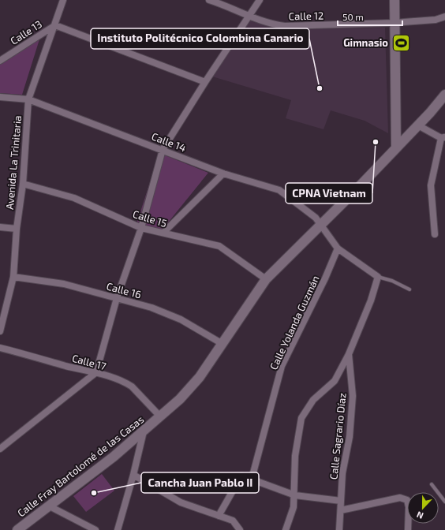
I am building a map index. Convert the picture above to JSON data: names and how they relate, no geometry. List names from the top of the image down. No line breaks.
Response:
{"streets":{"main road":["Calle Fray Bartolomé de las Casas"],"street":["Calle 12","Calle 13","Calle 14","Avenida La Trinitaria","Calle 15","Calle 16","Calle Yolanda Guzmán","Calle 17","Calle Sagrario Díaz"]},"crossings":[["Calle 13","Avenida La Trinitaria"],["Calle 14","Avenida La Trinitaria"],["Calle 14","Calle Fray Bartolomé de las Casas"],["Avenida La Trinitaria","Calle 15"],["Avenida La Trinitaria","Calle 16"],["Calle 15","Calle Fray Bartolomé de las Casas"],["Calle 16","Calle Fray Bartolomé de las Casas"],["Calle 17","Calle Fray Bartolomé de las Casas"]],"places":{"sports":["Gimnasio"],"other":["Instituto Politécnico Colombina Canario","CPNA Vietnam","Cancha Juan Pablo II"]},"scale_bar":"50 m","north":"bottom"}
